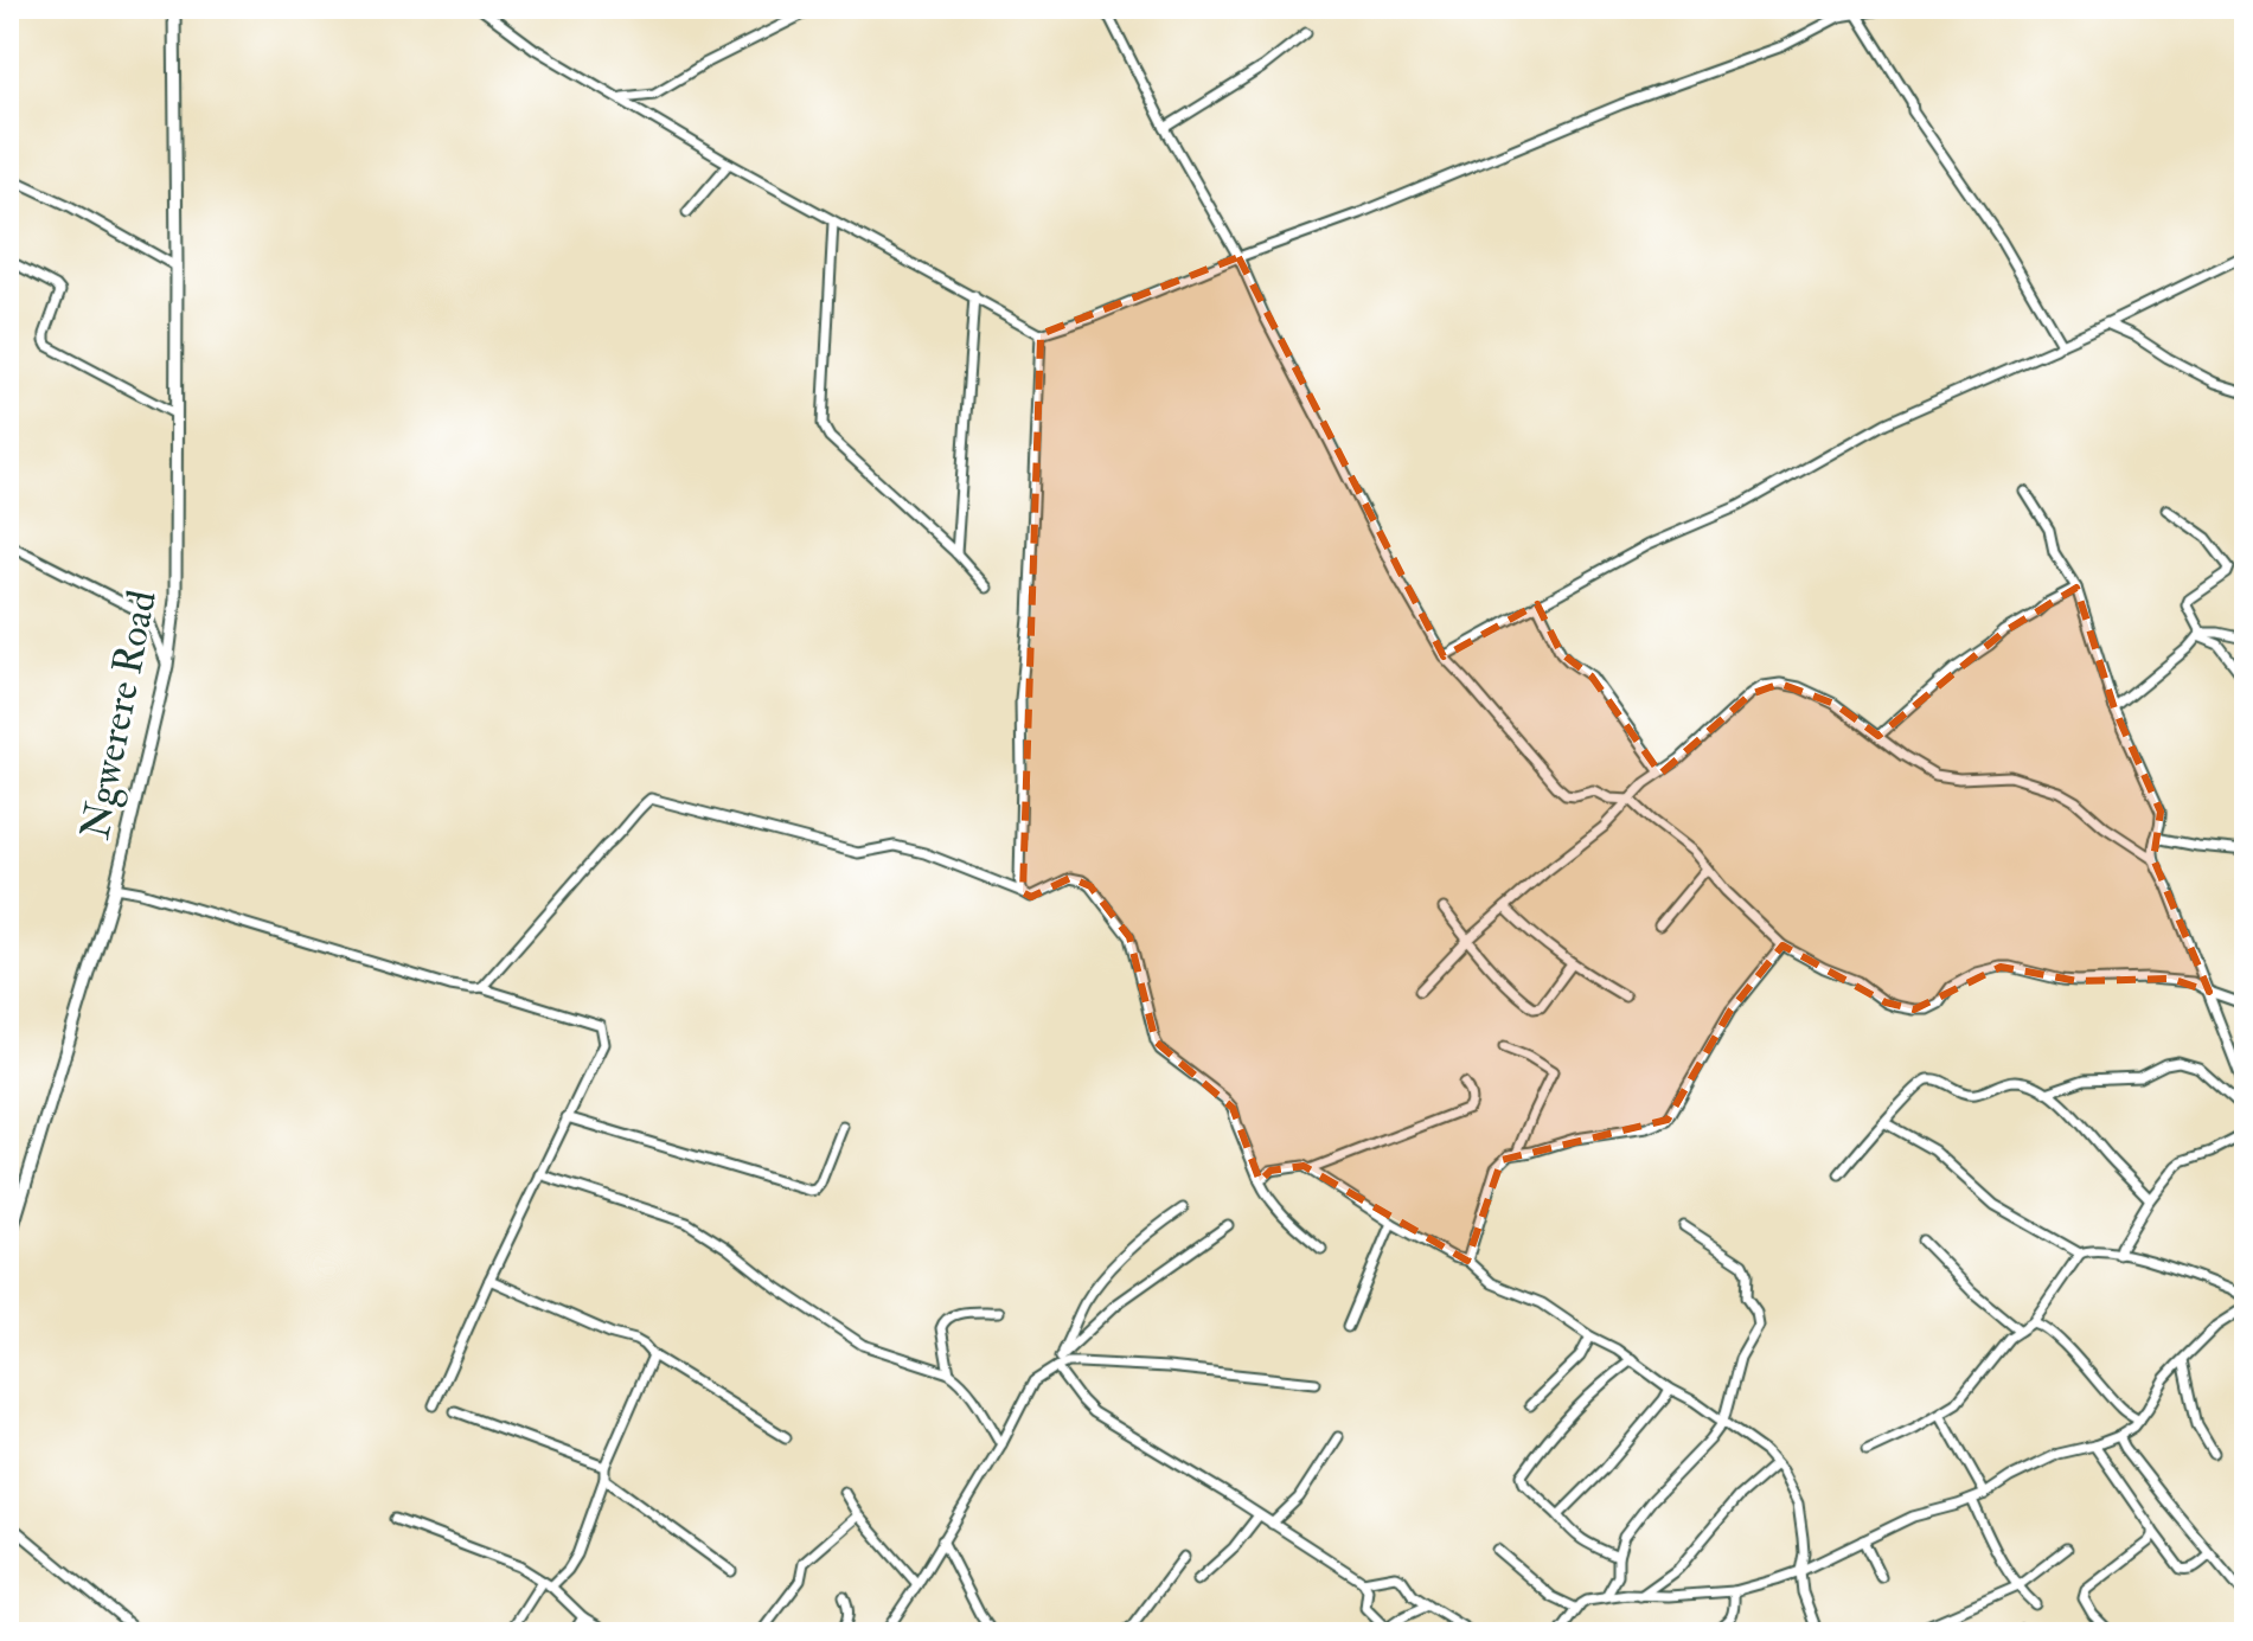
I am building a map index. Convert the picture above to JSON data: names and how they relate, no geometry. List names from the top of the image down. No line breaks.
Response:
{"streets":{"main road":["Ngwerere Road"]}}
